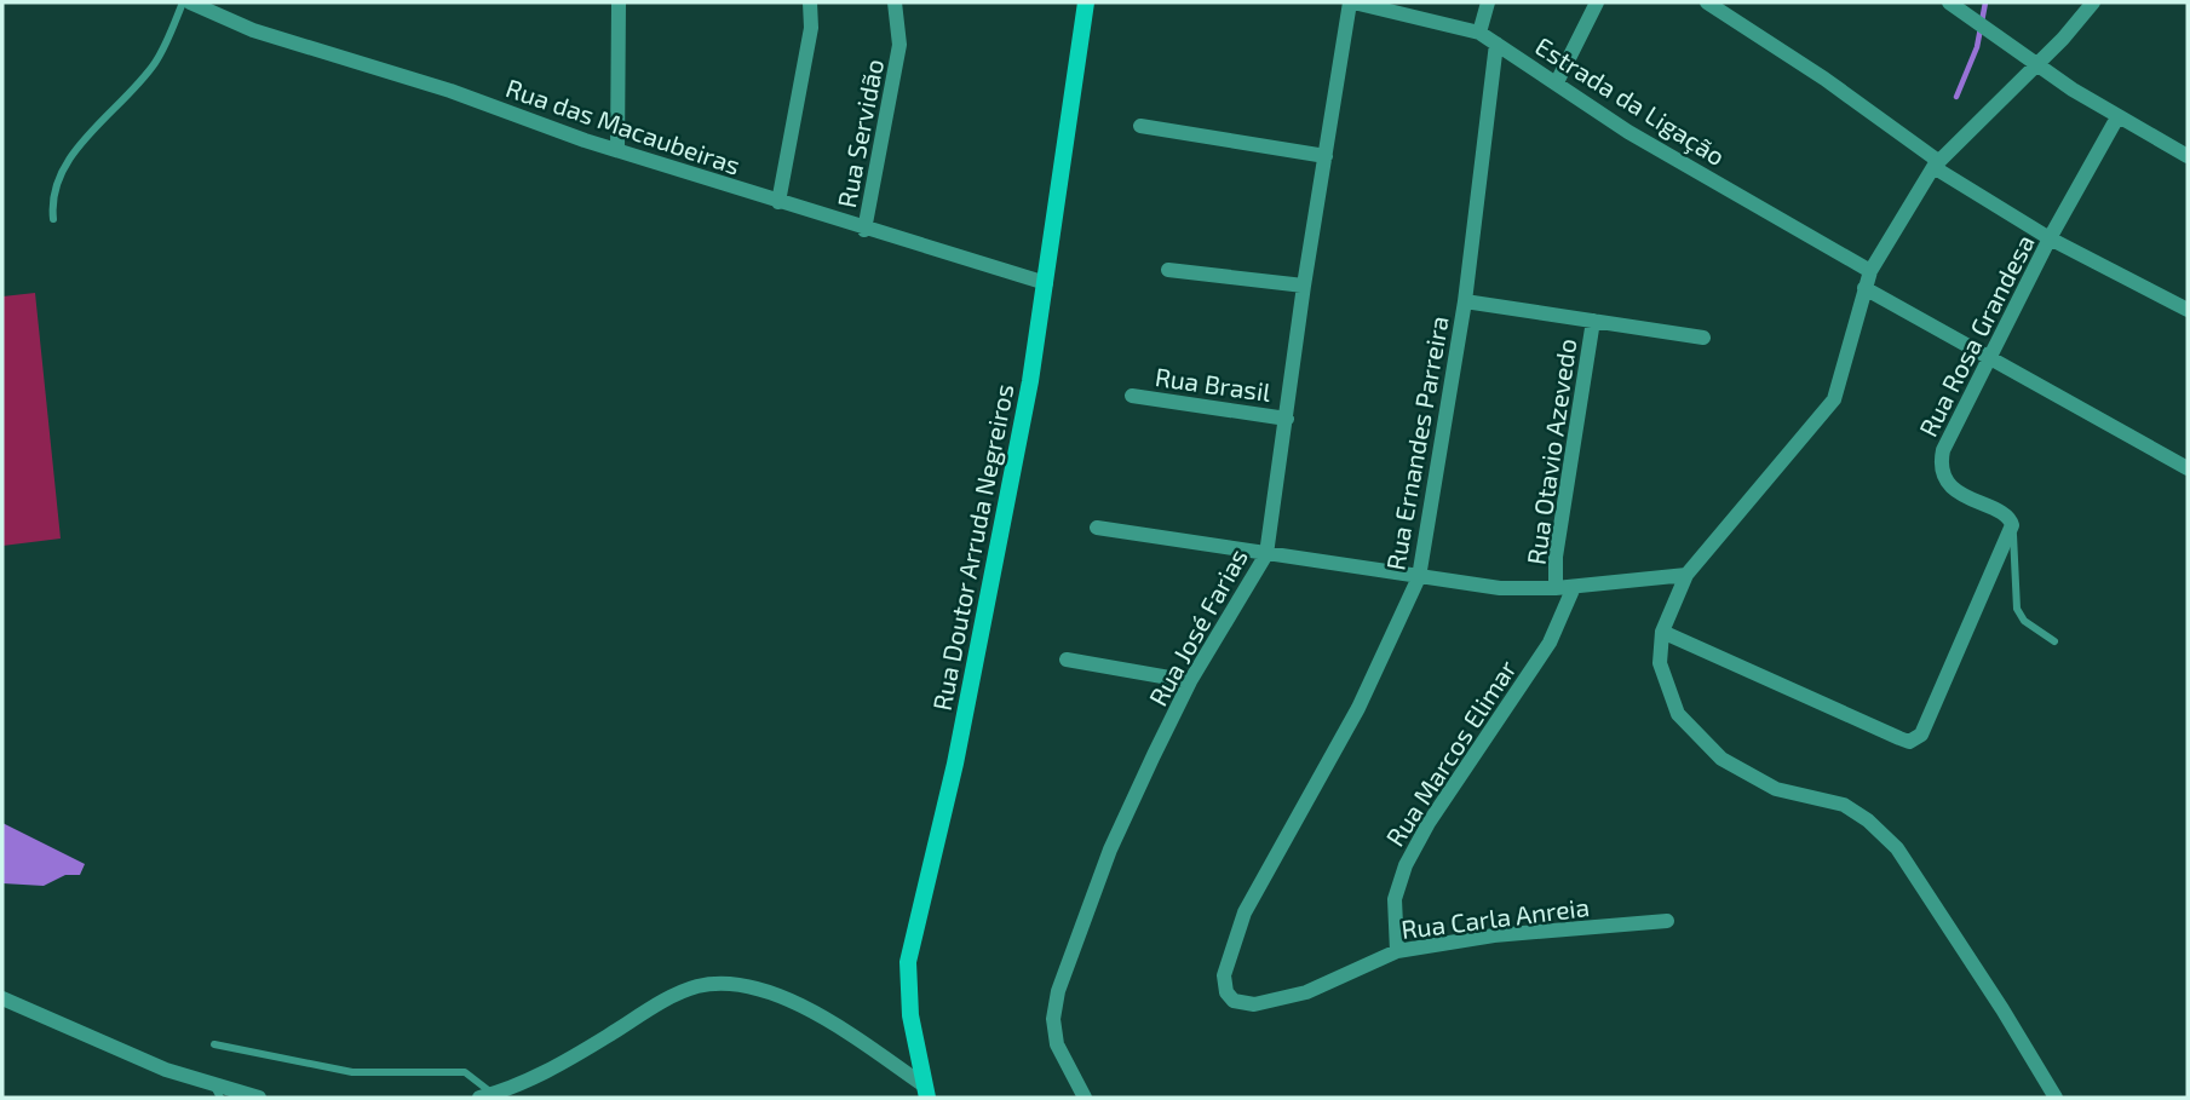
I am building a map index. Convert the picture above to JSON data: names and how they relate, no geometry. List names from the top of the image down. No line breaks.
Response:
{"streets":{"street":["Estrada da Ligação","Rua das Macaubeiras","Rua Servidão","Rua Rosa Grandesa","Rua Brasil","Rua Ernandes Parreira","Rua Otavio Azevedo","Rua Doutor Arruda Negreiros","Rua José Farias","Rua Marcos Elimar","Rua Carla Anreia"]},"crossings":[["Estrada da Ligação","Rua Ernandes Parreira"],["Estrada da Ligação","Rua José Farias"],["Rua das Macaubeiras","Rua Servidão"],["Rua das Macaubeiras","Rua Doutor Arruda Negreiros"],["Rua Brasil","Rua José Farias"],["Rua Ernandes Parreira","Rua Carla Anreia"],["Rua Marcos Elimar","Rua Carla Anreia"]]}
